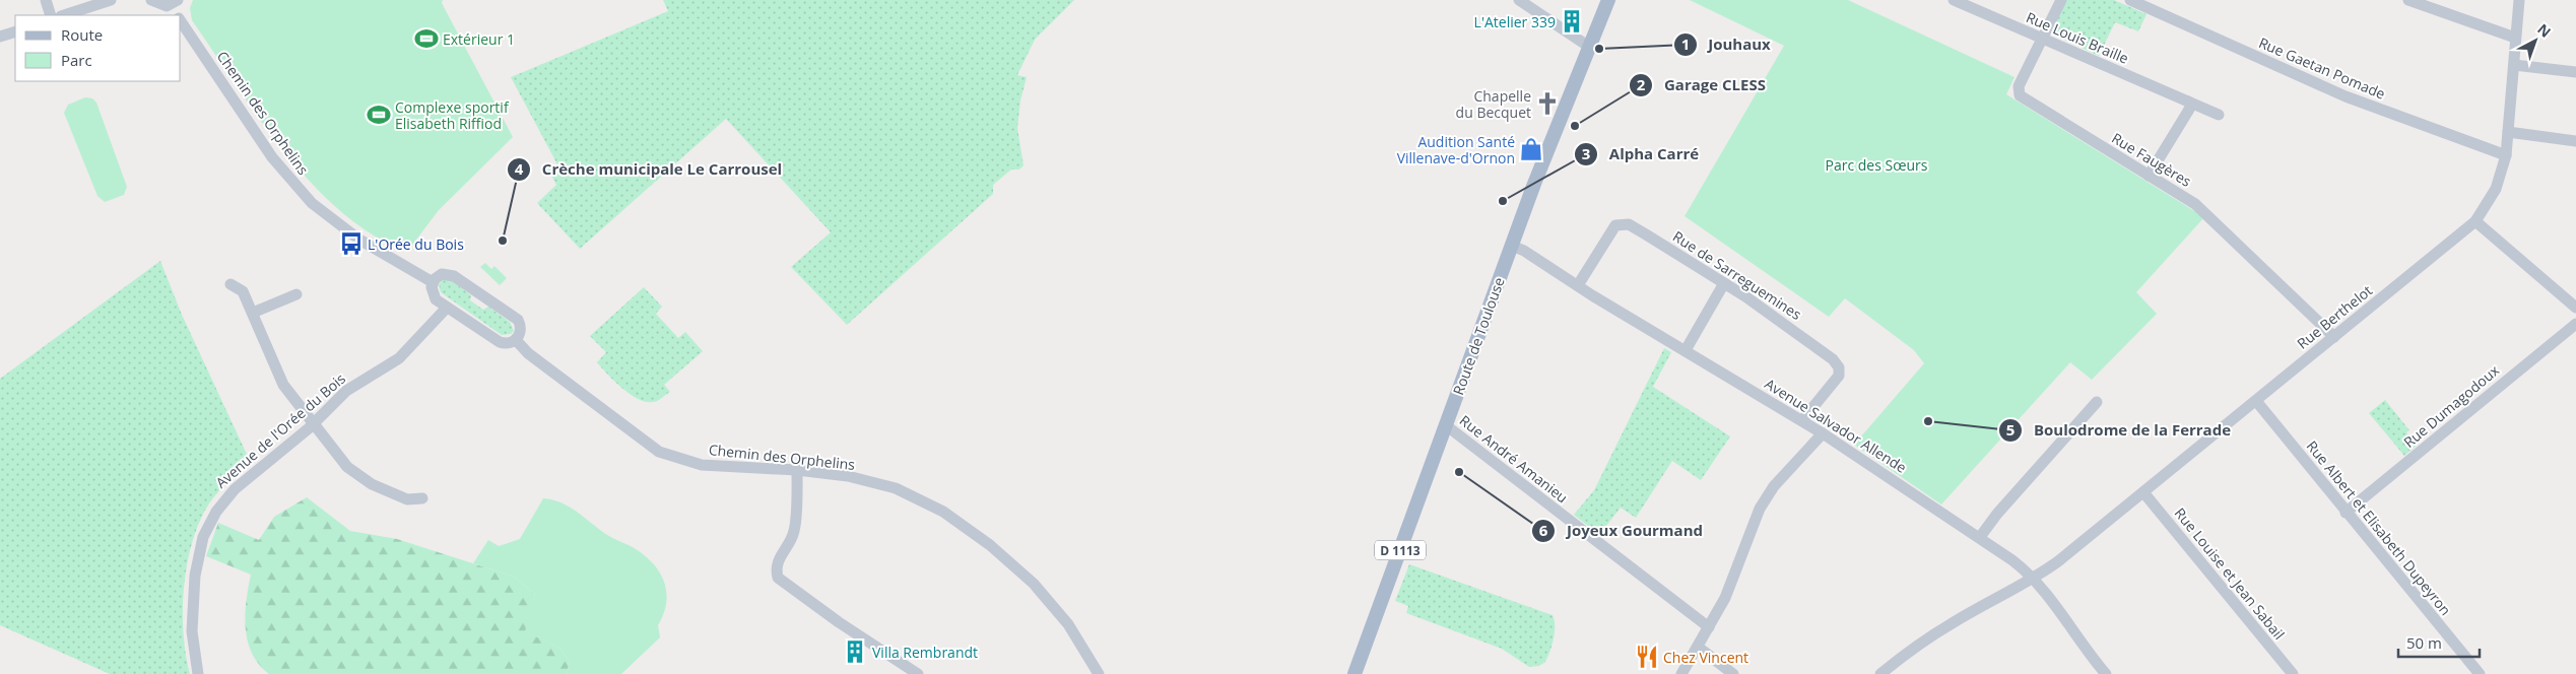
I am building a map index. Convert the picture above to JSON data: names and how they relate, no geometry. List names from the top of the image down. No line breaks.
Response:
{"streets":{"main road":["Route de Toulouse","D 1113"],"street":["Rue Louis Braille","Rue Gaetan Pomade","Chemin des Orphelins","Rue Faugères","Rue de Sarreguemines","Rue Berthelot","Rue Dumagodoux","Avenue Salvador Allende","Avenue de l'Orée du Bois","Rue André Amanieu","Rue Albert et Elisabeth Dupeyron","Rue Louise et Jean Sabail"]},"crossings":[["Rue Louis Braille","Rue Faugères"],["Rue Gaetan Pomade","Rue Berthelot"],["Rue Faugères","Rue Berthelot"],["Rue de Sarreguemines","Avenue Salvador Allende"],["Rue Berthelot","Avenue Salvador Allende"],["Rue Berthelot","Rue Albert et Elisabeth Dupeyron"],["Rue Berthelot","Rue Louise et Jean Sabail"],["Route de Toulouse","Avenue Salvador Allende"],["Route de Toulouse","Rue André Amanieu"],["Rue Dumagodoux","Rue Albert et Elisabeth Dupeyron"]],"parks":["Parc des Sœurs"],"places":{"building":["L'Atelier 339","Villa Rembrandt"],"sports":["Extérieur 1","Complexe sportif Elisabeth Riffiod"],"other":["Jouhaux","Garage CLESS","Alpha Carré","Crèche municipale Le Carrousel","Boulodrome de la Ferrade","Joyeux Gourmand"],"church":["Chapelle du Becquet"],"shop":["Audition Santé Villenave-d'Ornon"],"bus stop":["L'Orée du Bois"],"restaurant":["Chez Vincent"]},"legend":["Route","Parc"],"scale_bar":"50 m","north":"top right"}
